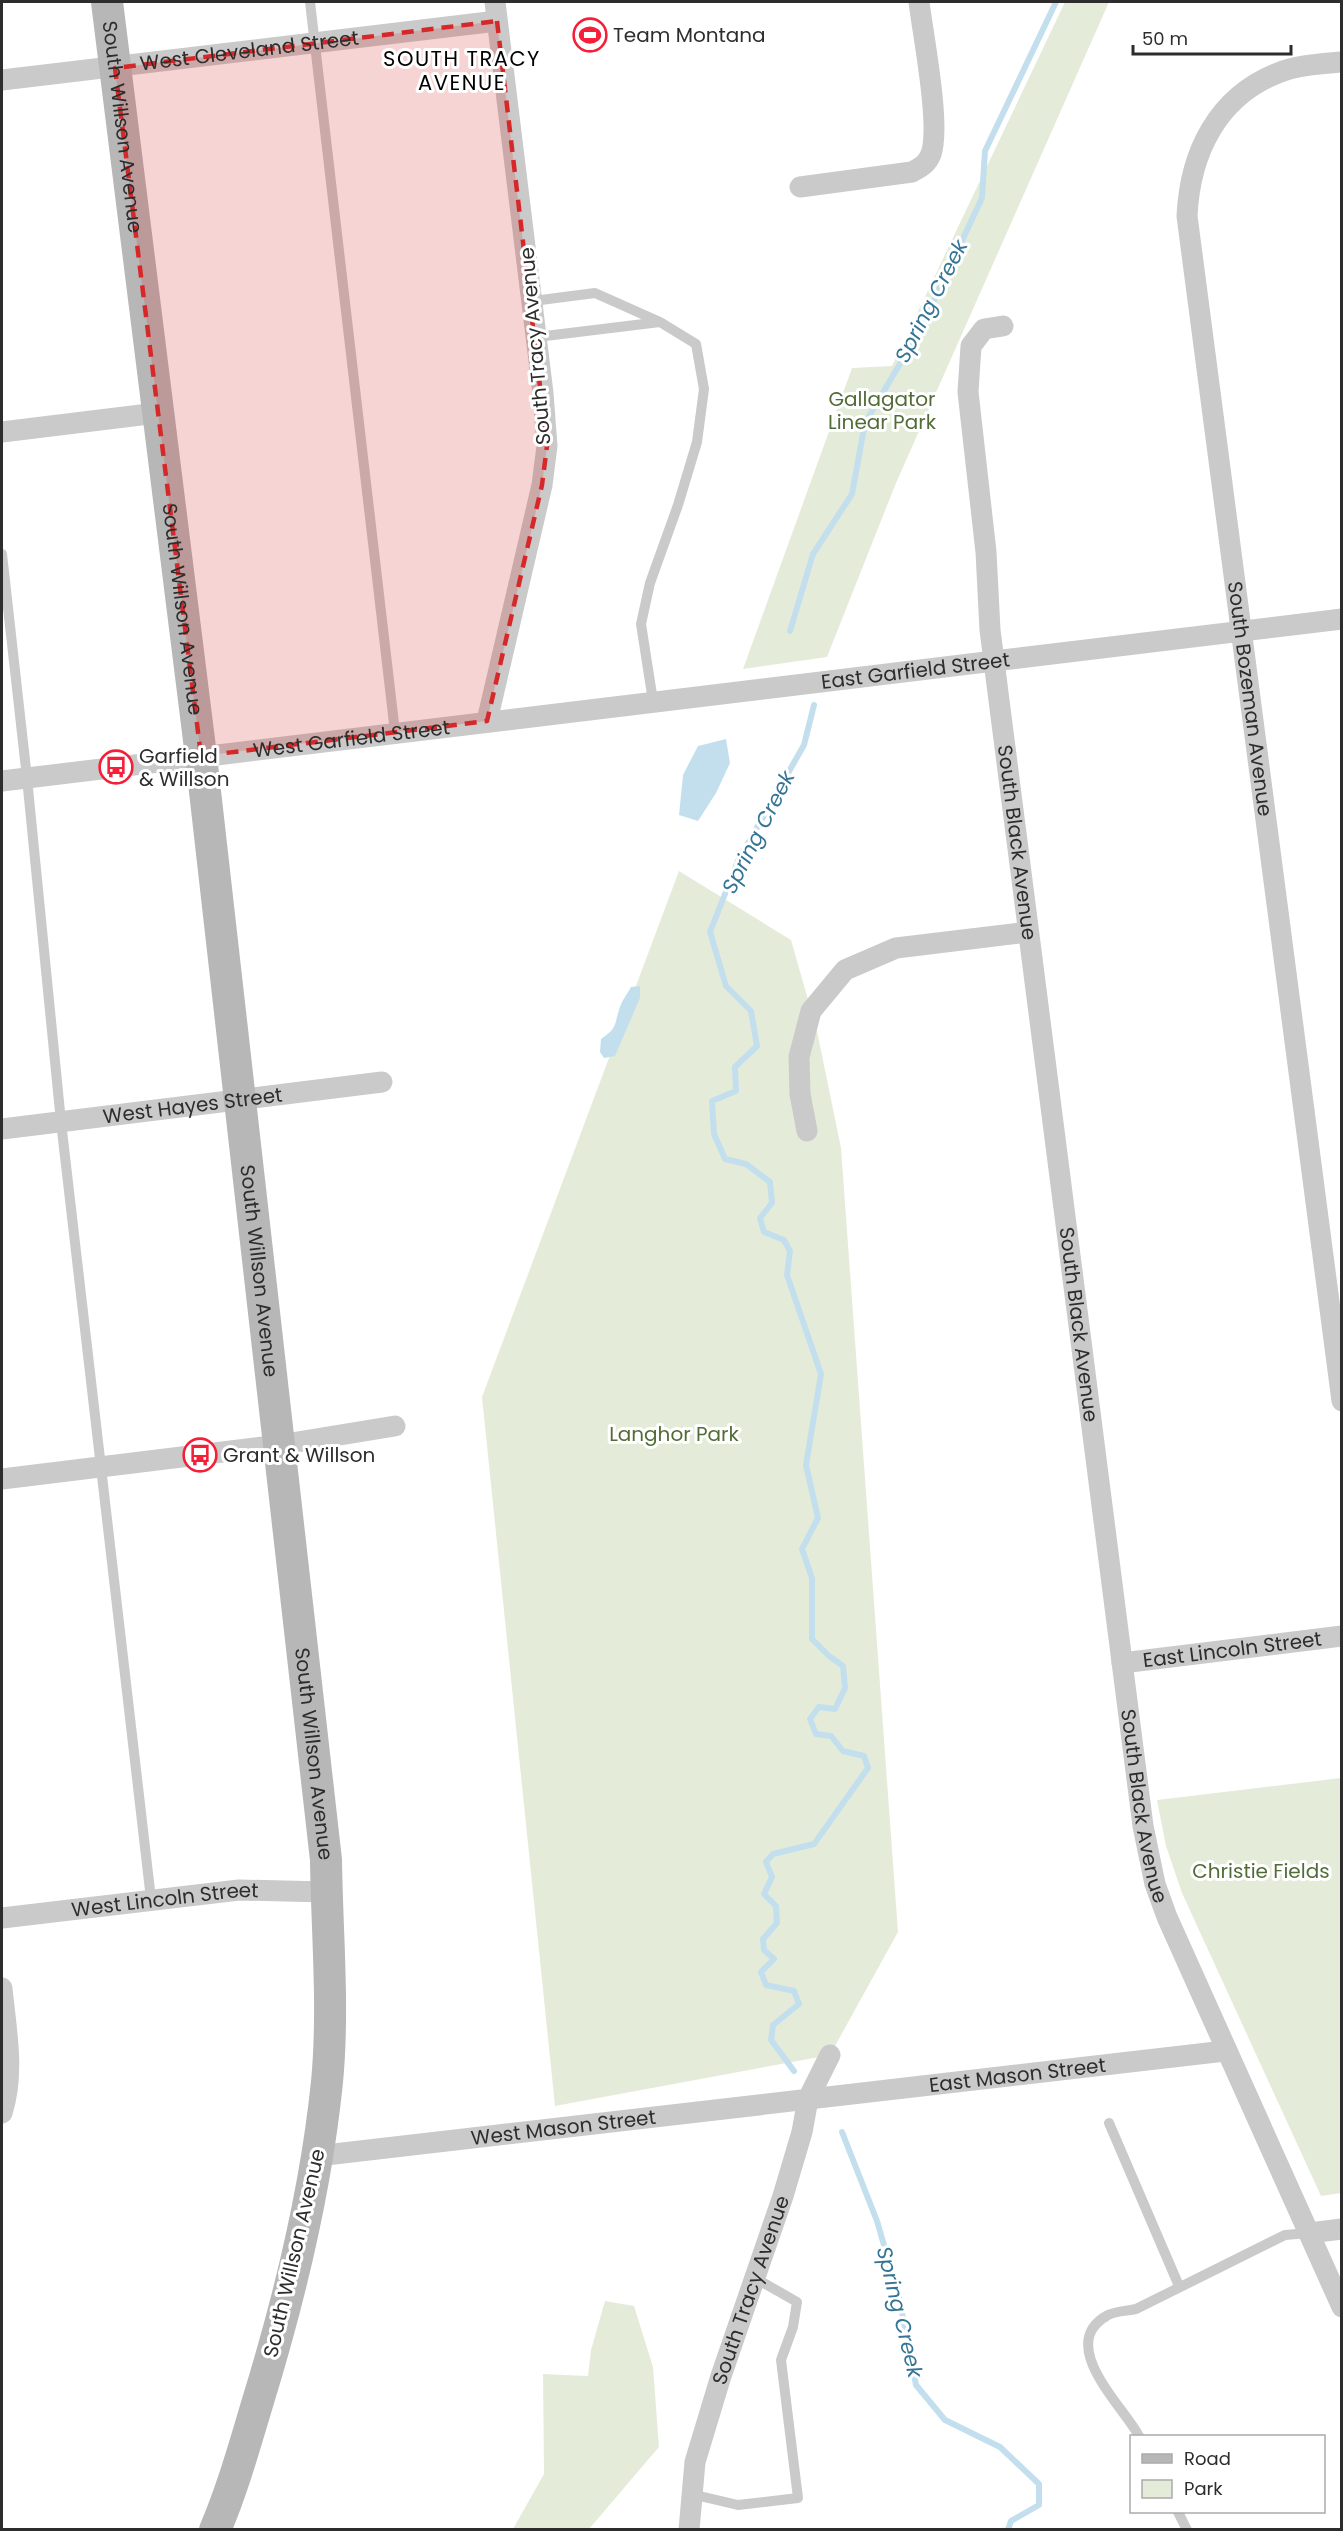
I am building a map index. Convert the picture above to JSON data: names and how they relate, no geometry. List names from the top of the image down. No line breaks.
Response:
{"streets":{"main road":["South Willson Avenue"],"street":["West Cleveland Street","South Tracy Avenue","East Garfield Street","South Bozeman Avenue","West Garfield Street","South Black Avenue","West Hayes Street","East Lincoln Street","West Lincoln Street","East Mason Street","West Mason Street"]},"crossings":[["West Cleveland Street","South Willson Avenue"],["West Cleveland Street","South Tracy Avenue"],["South Willson Avenue","West Garfield Street"],["South Willson Avenue","West Hayes Street"],["South Willson Avenue","West Lincoln Street"],["South Willson Avenue","West Mason Street"],["South Tracy Avenue","East Garfield Street"],["South Tracy Avenue","West Garfield Street"],["South Tracy Avenue","East Mason Street"],["South Tracy Avenue","West Mason Street"],["East Garfield Street","South Bozeman Avenue"],["East Garfield Street","West Garfield Street"],["East Garfield Street","South Black Avenue"],["South Black Avenue","East Lincoln Street"],["South Black Avenue","East Mason Street"],["East Mason Street","West Mason Street"]],"districts":["SOUTH TRACY AVENUE"],"water":["Spring Creek"],"parks":["Gallagator Linear Park","Langhor Park","Christie Fields"],"places":{"sports":["Team Montana"],"bus stop":["Garfield & Willson","Grant & Willson"]},"legend":["Road","Park"],"scale_bar":"50 m"}
